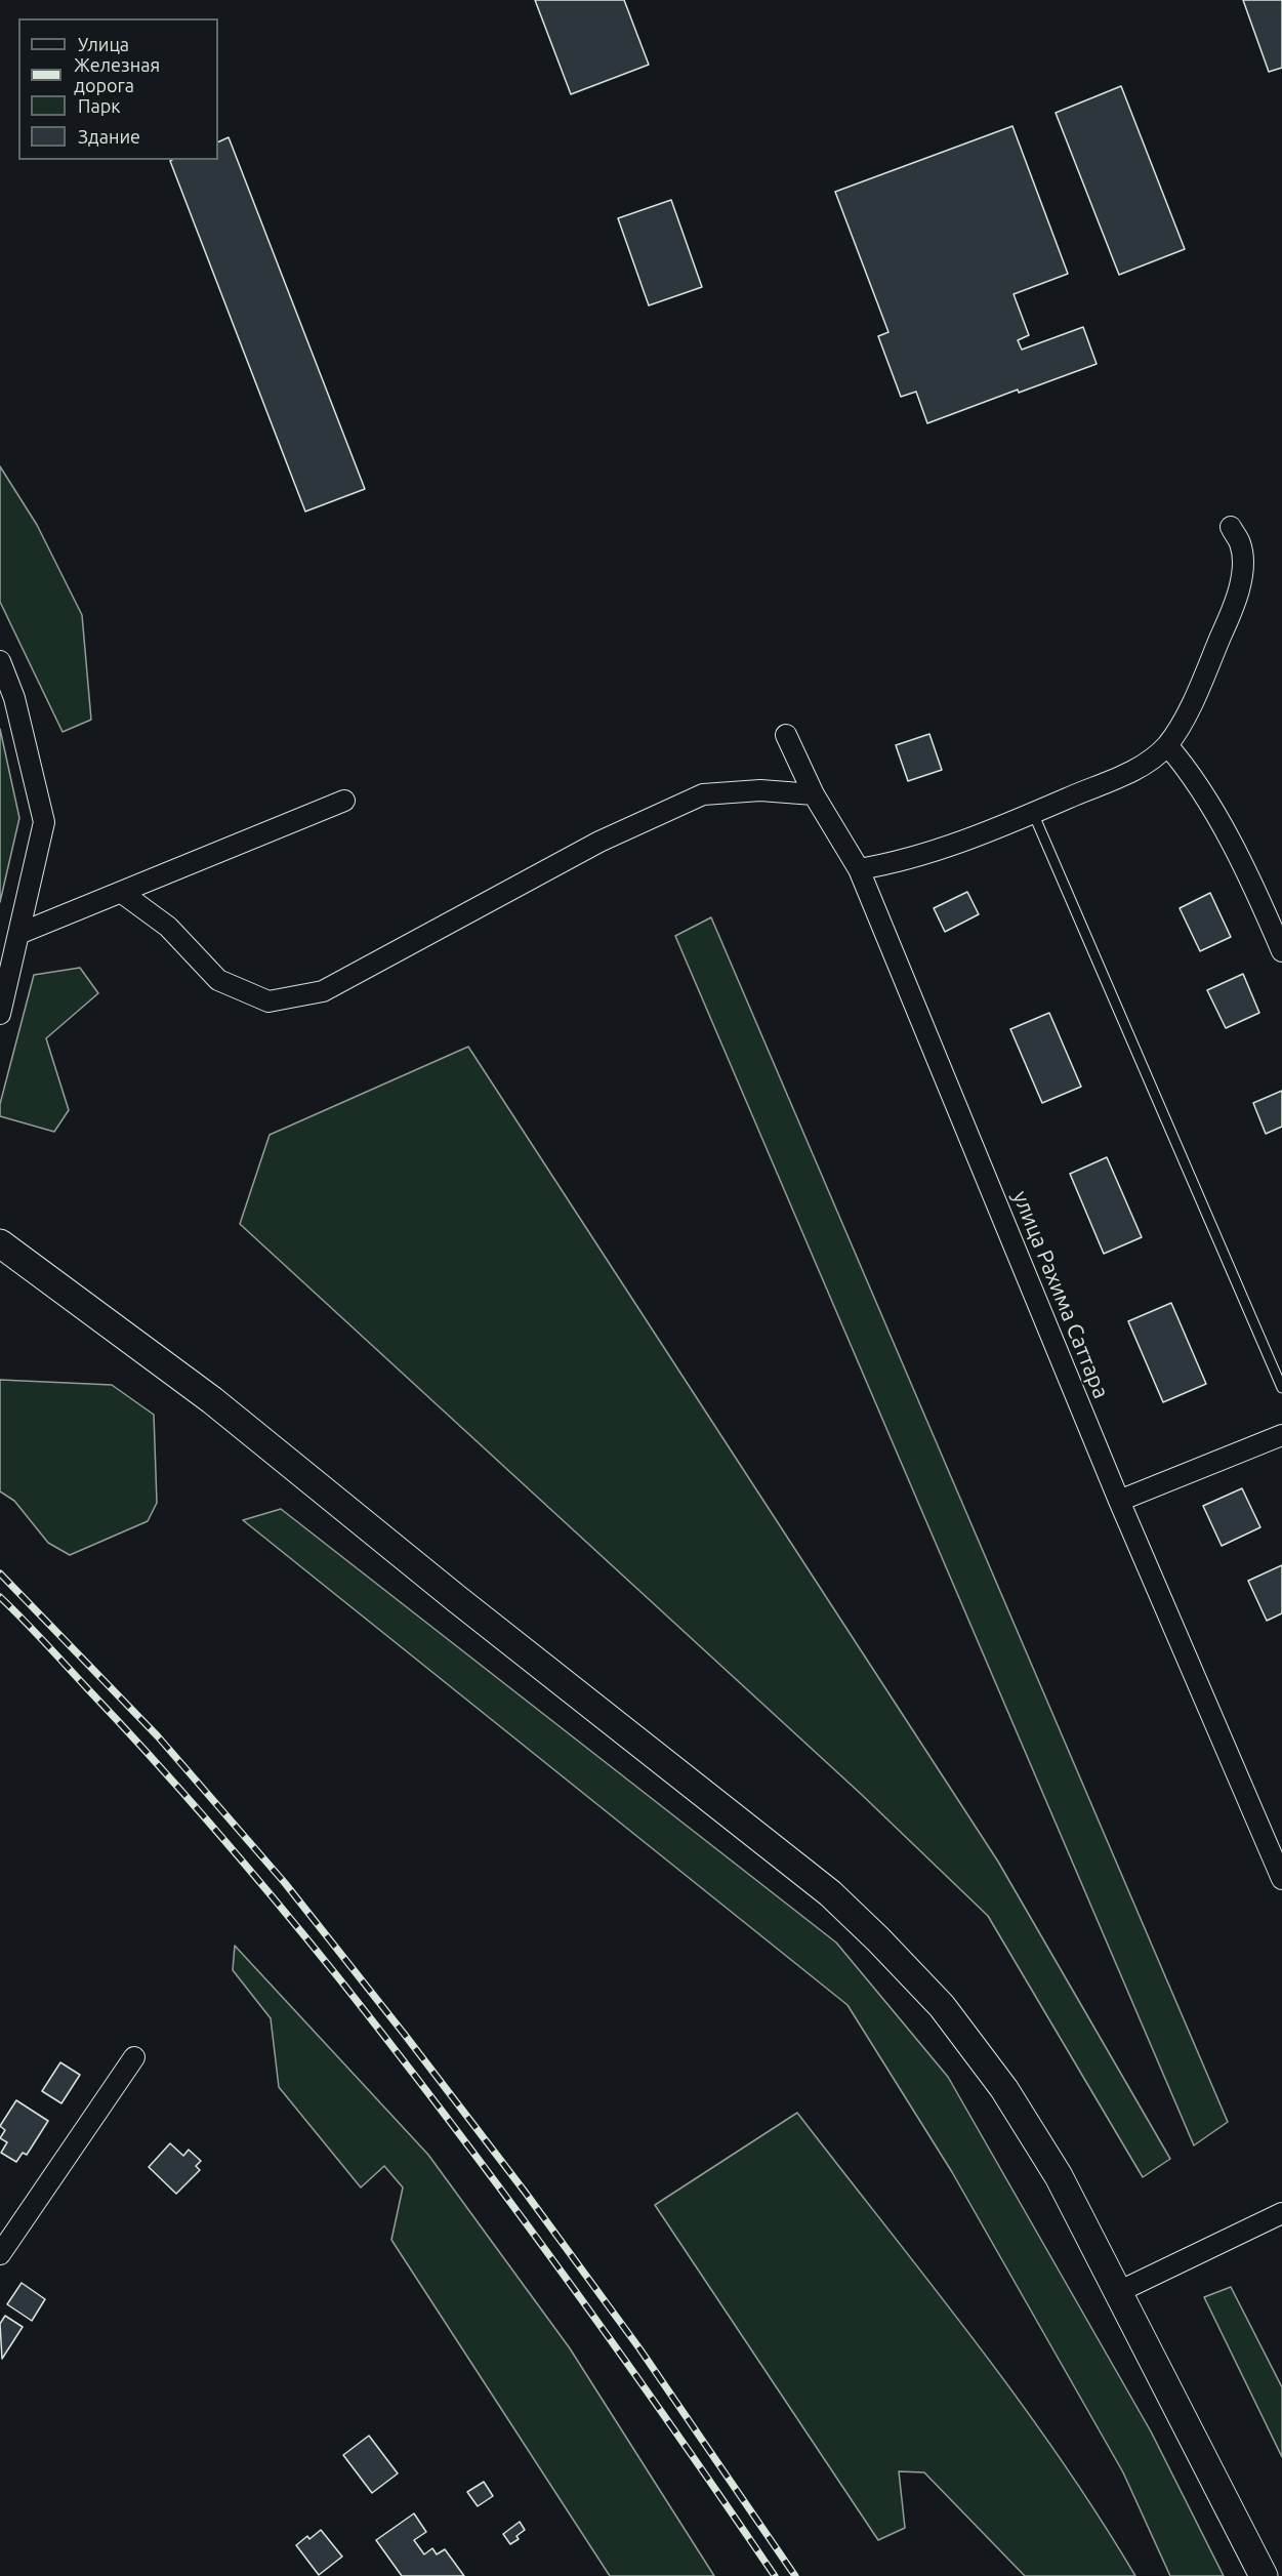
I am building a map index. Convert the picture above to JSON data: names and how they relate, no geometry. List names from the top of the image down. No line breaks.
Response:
{"streets":{"street":["улица Рахима Саттара"]},"legend":["Улица","Железная дорога","Парк","Здание"]}
